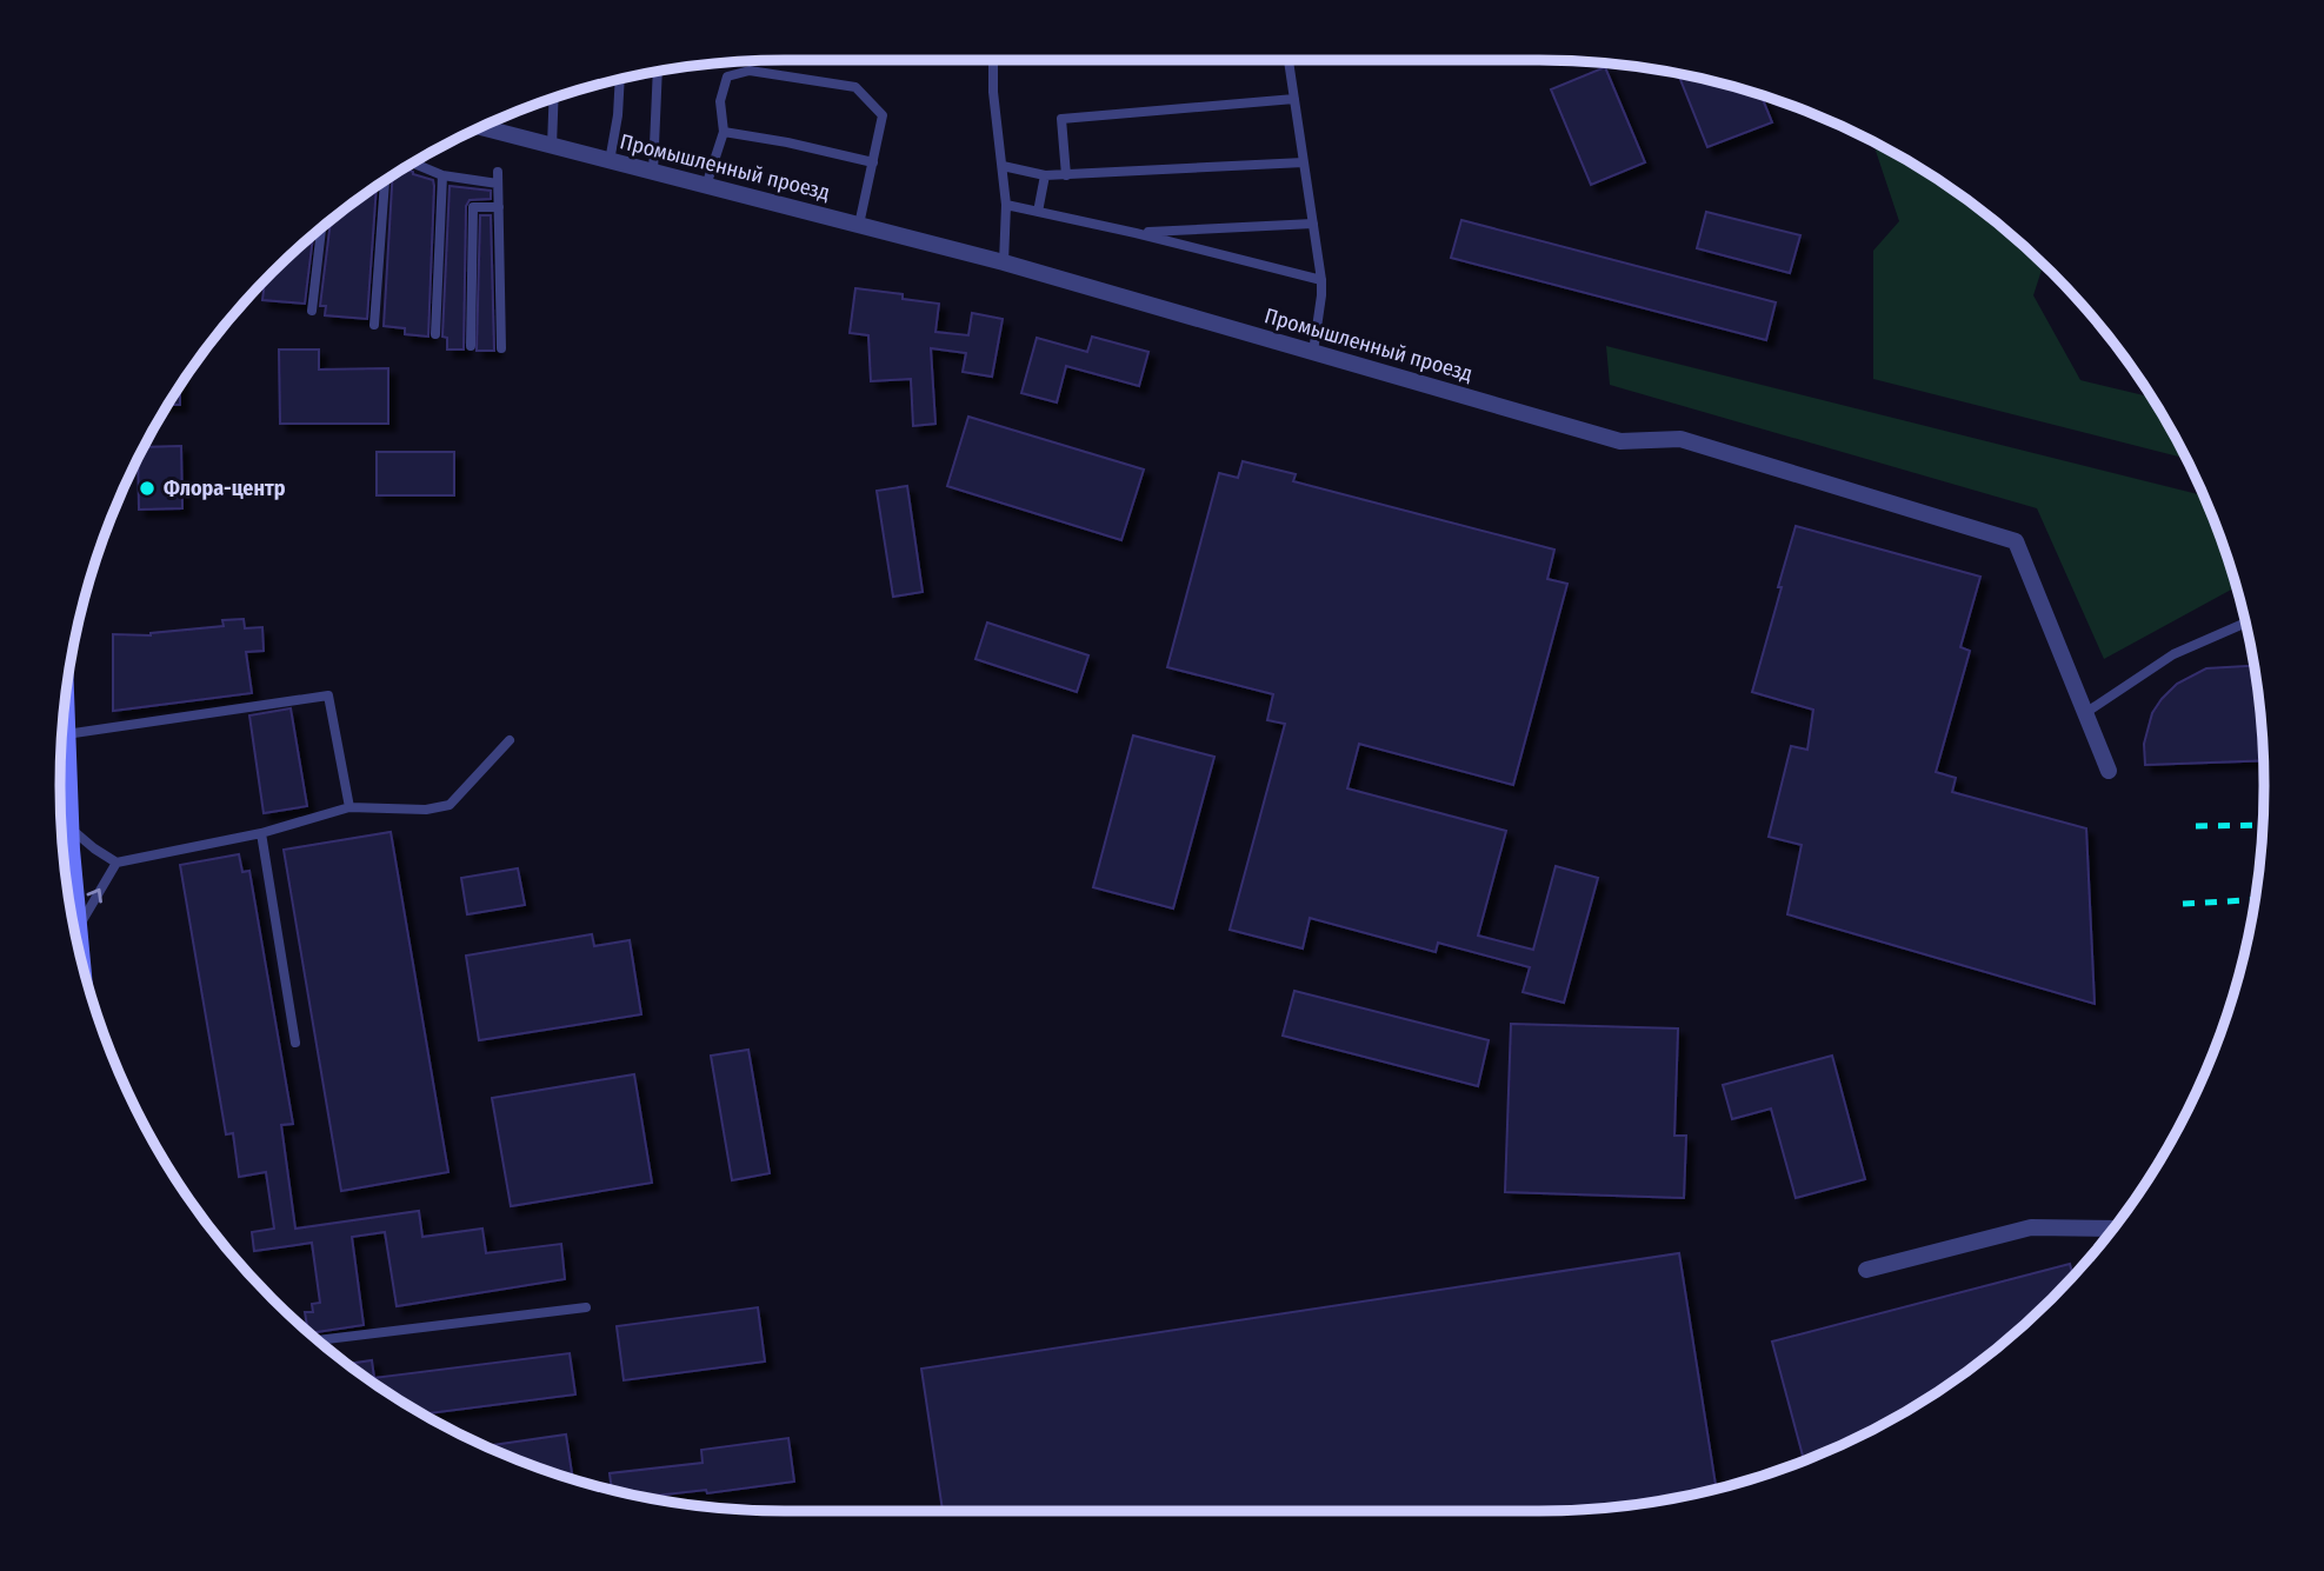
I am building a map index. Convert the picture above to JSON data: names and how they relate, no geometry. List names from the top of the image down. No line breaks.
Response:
{"streets":{"street":["Промышленный проезд"]},"places":["Флора-центр"]}
